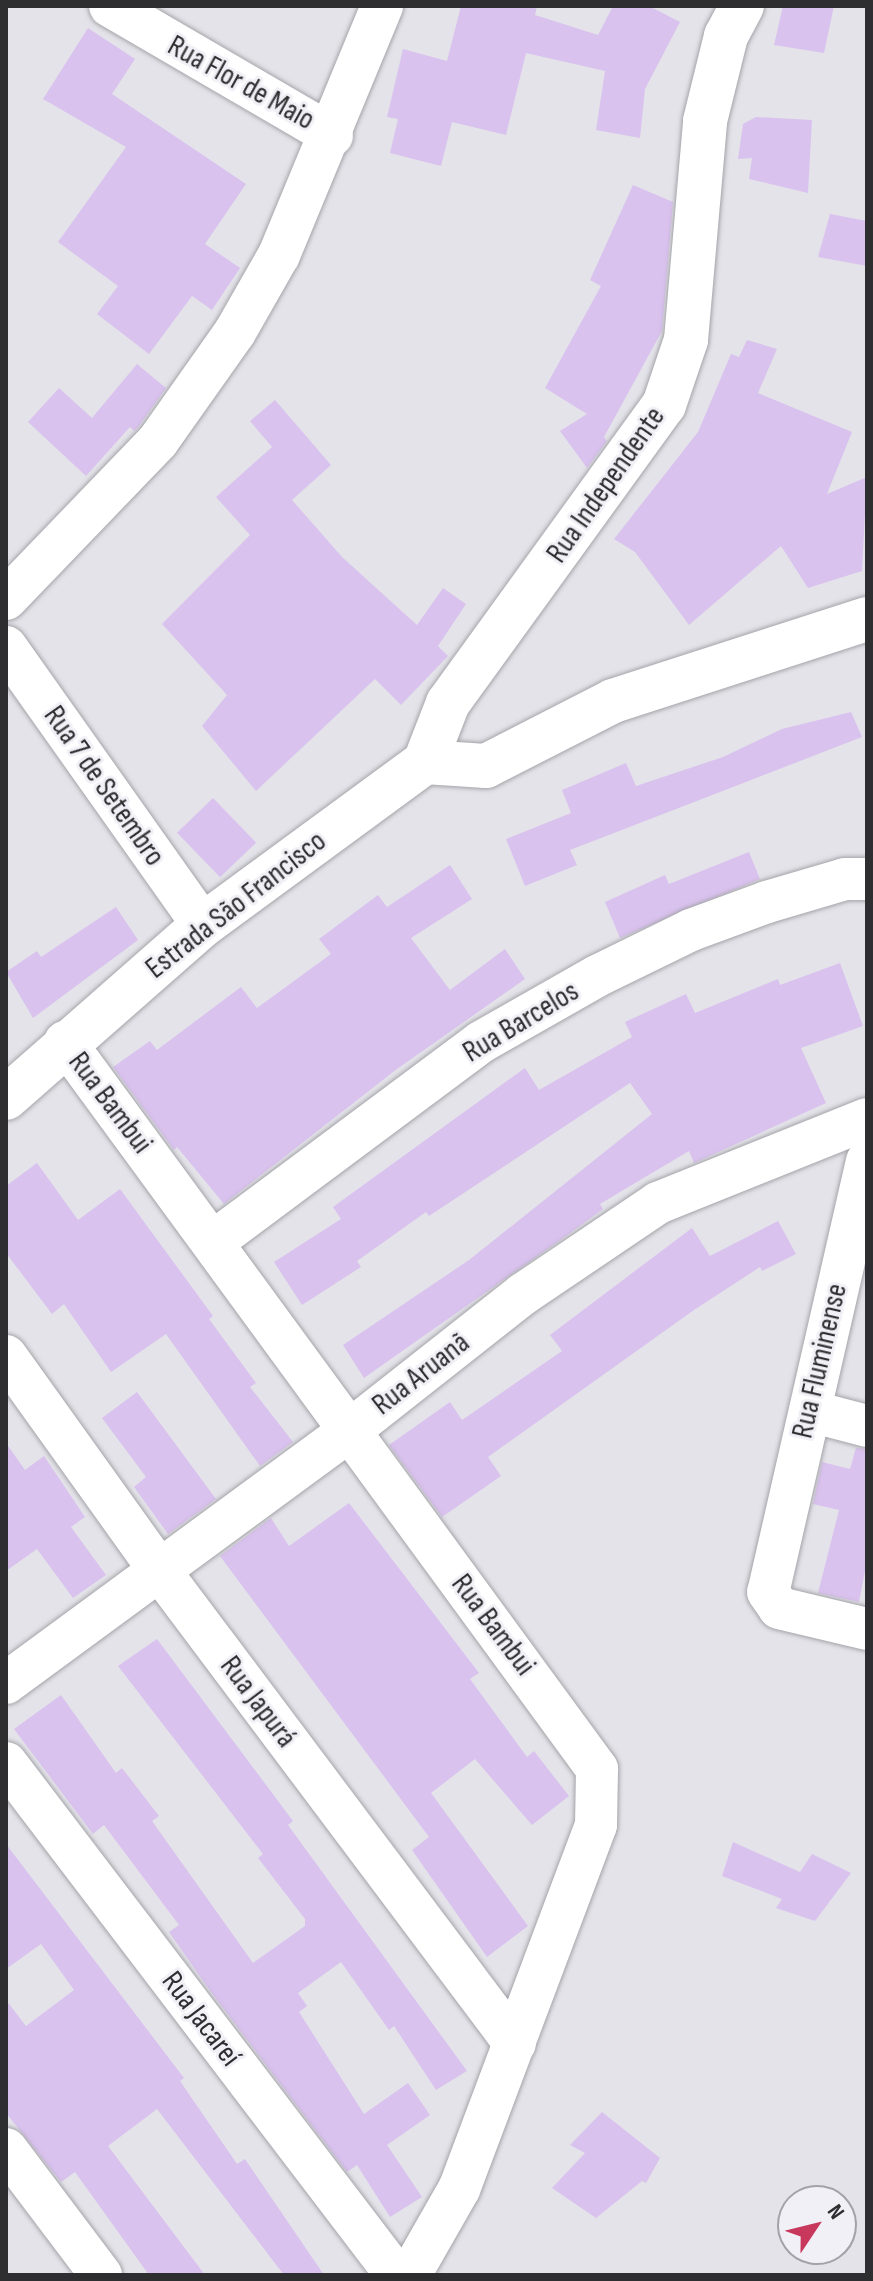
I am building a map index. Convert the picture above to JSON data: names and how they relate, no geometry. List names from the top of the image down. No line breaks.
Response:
{"streets":{"street":["Rua Flor de Maio","Rua Independente","Rua 7 de Setembro","Estrada São Francisco","Rua Barcelos","Rua Bambui","Rua Fluminense","Rua Aruanã","Rua Japurá","Rua Jacareí"]},"crossings":[["Rua Independente","Estrada São Francisco"],["Rua 7 de Setembro","Estrada São Francisco"],["Estrada São Francisco","Rua Bambui"],["Rua Barcelos","Rua Bambui"],["Rua Bambui","Rua Aruanã"],["Rua Bambui","Rua Japurá"],["Rua Aruanã","Rua Japurá"]],"north":"top right"}
